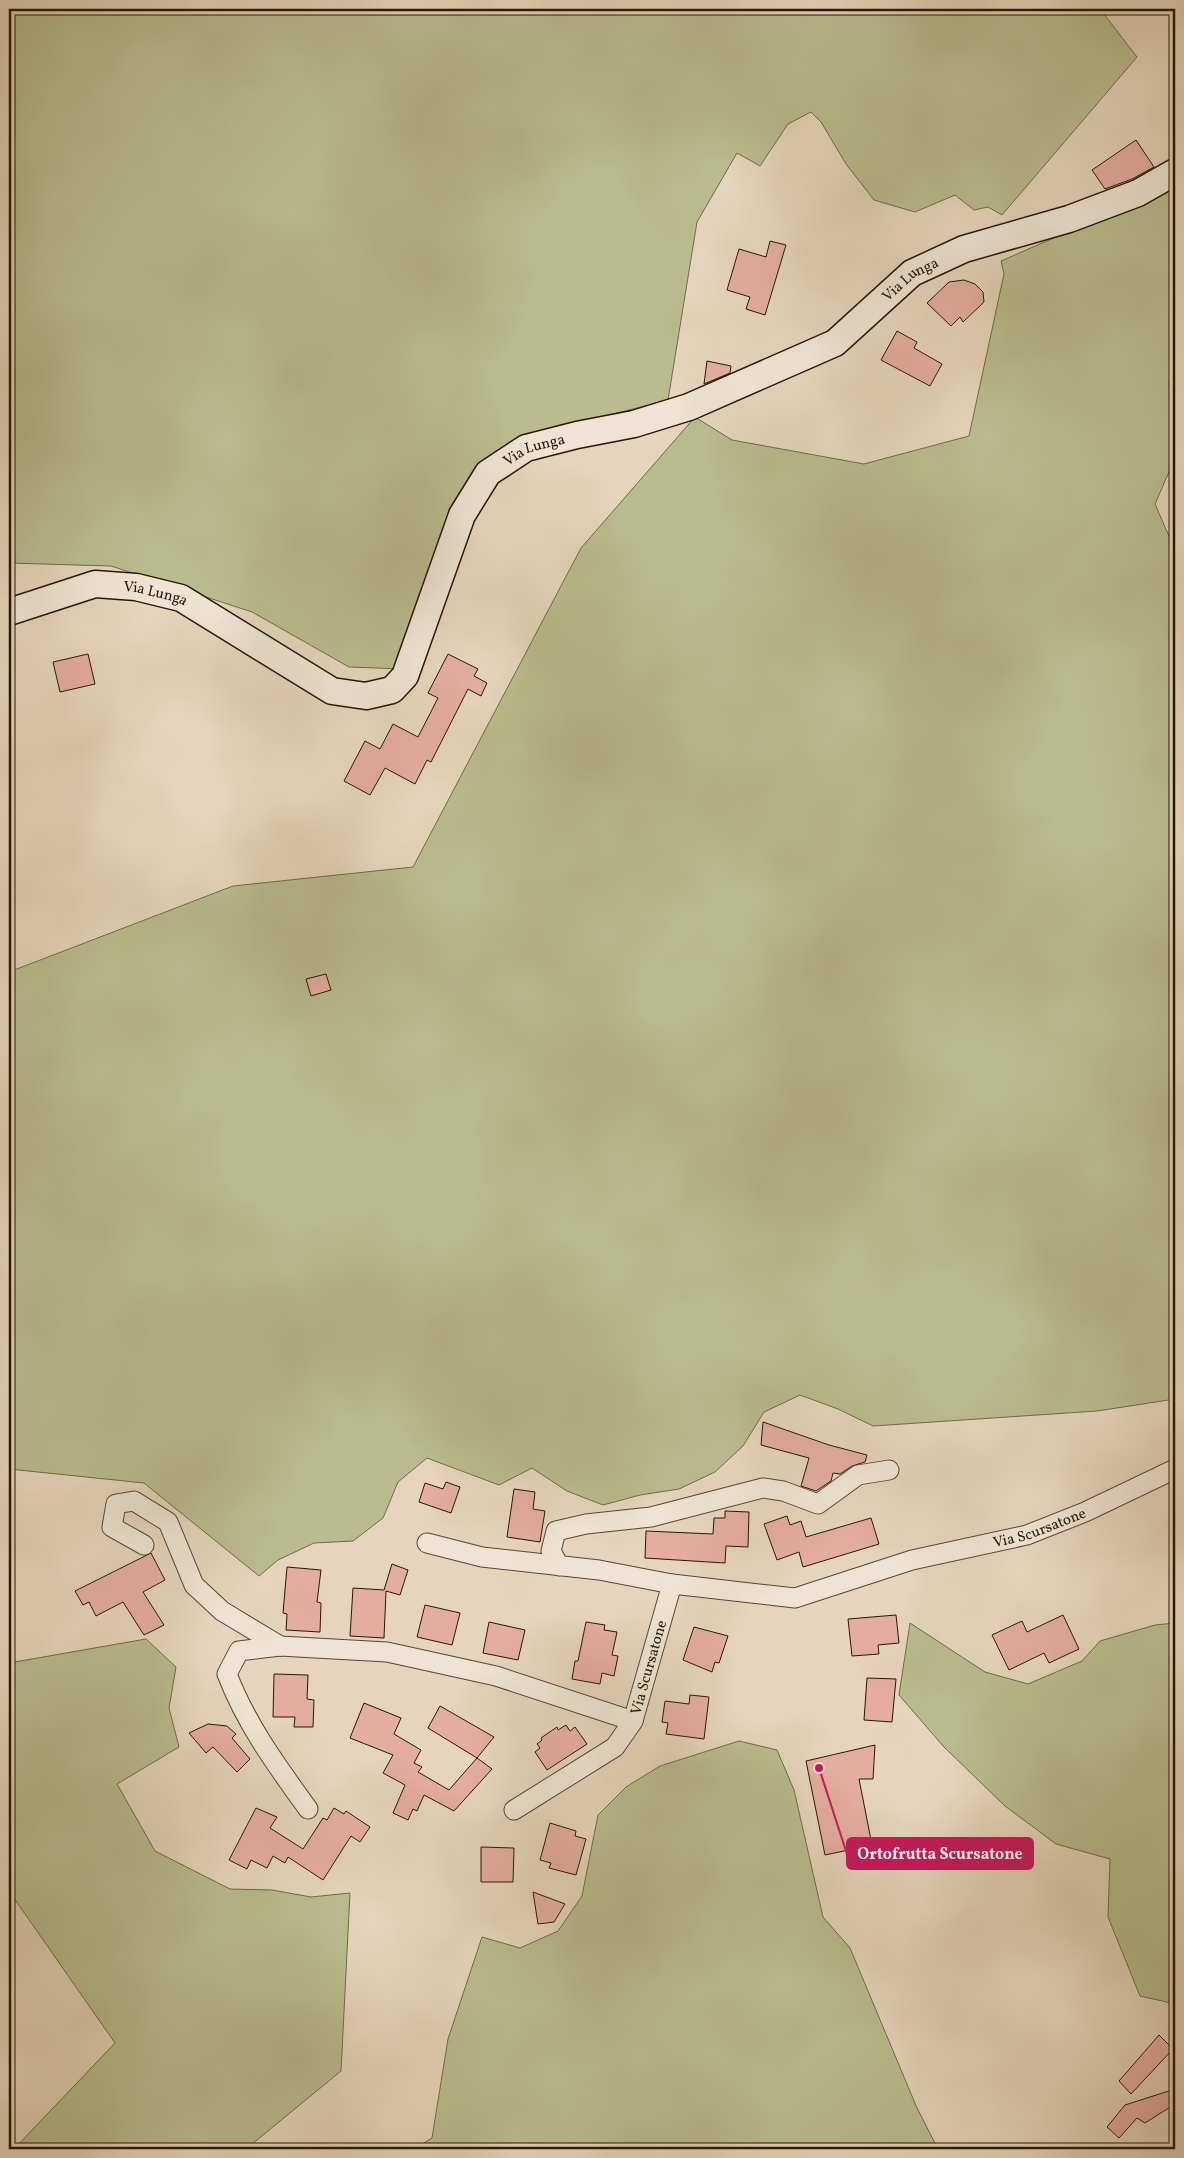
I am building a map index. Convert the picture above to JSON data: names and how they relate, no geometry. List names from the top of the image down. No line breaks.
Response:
{"streets":{"street":["Via Lunga","Via Scursatone"]},"places":["Ortofrutta Scursatone"]}
